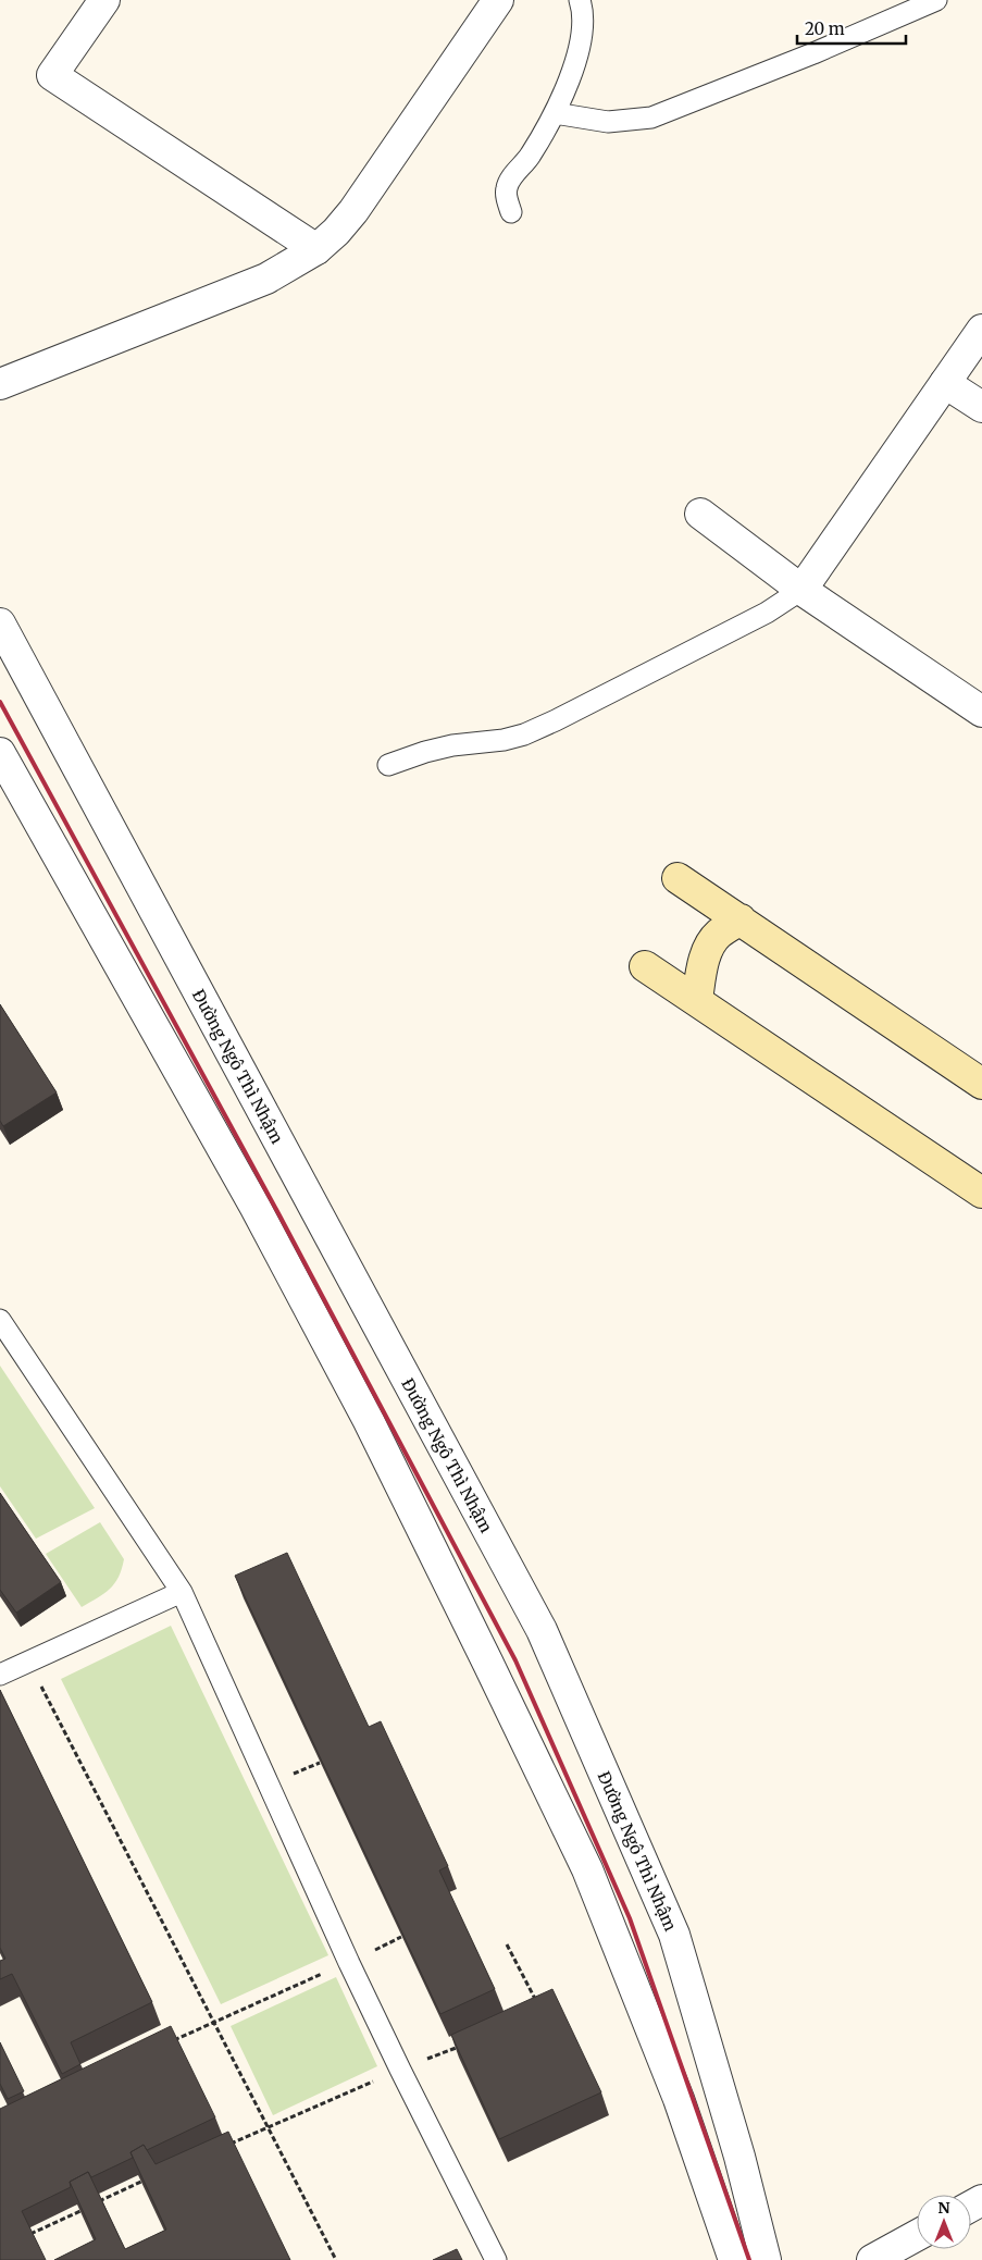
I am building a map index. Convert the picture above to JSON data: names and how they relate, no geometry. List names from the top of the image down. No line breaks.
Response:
{"streets":{"street":["Đường Ngô Thì Nhậm"]},"scale_bar":"20 m","north":"top"}
